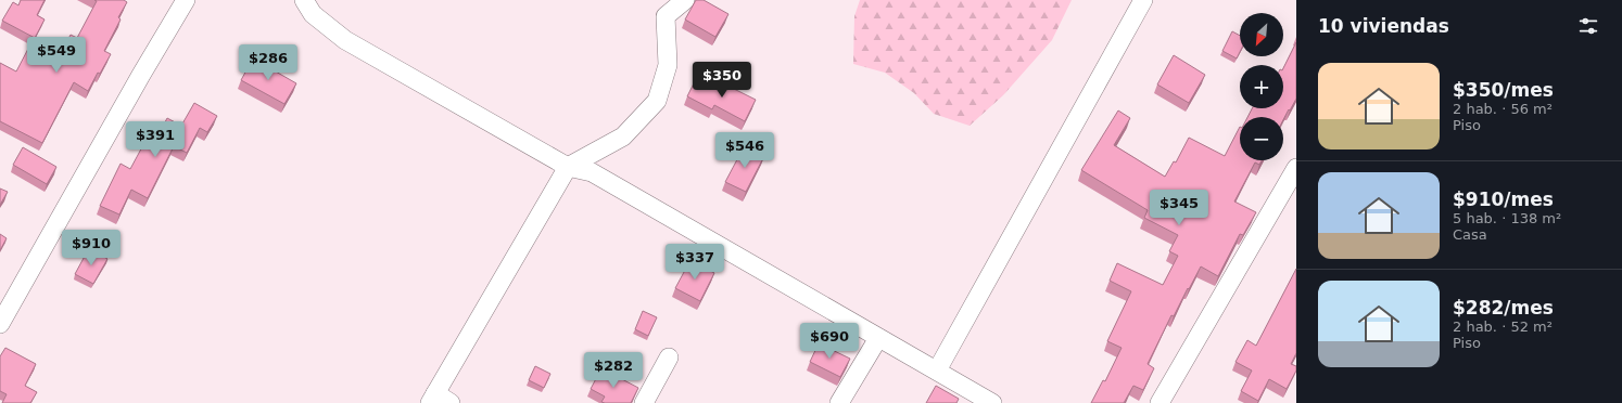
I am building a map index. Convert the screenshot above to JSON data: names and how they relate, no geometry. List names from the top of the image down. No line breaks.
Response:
{"north":"bottom left","page":{"heading":"10 viviendas","map_buttons":["+","−"],"price":["$549","$286","$350","$391","$546","$345","$910","$337","$690","$282"],"list":[{"name":"$350/mes","note":"2 hab. · 56 m² · Piso"},{"name":"$910/mes","note":"5 hab. · 138 m² · Casa"},{"name":"$282/mes","note":"2 hab. · 52 m² · Piso"}]}}
